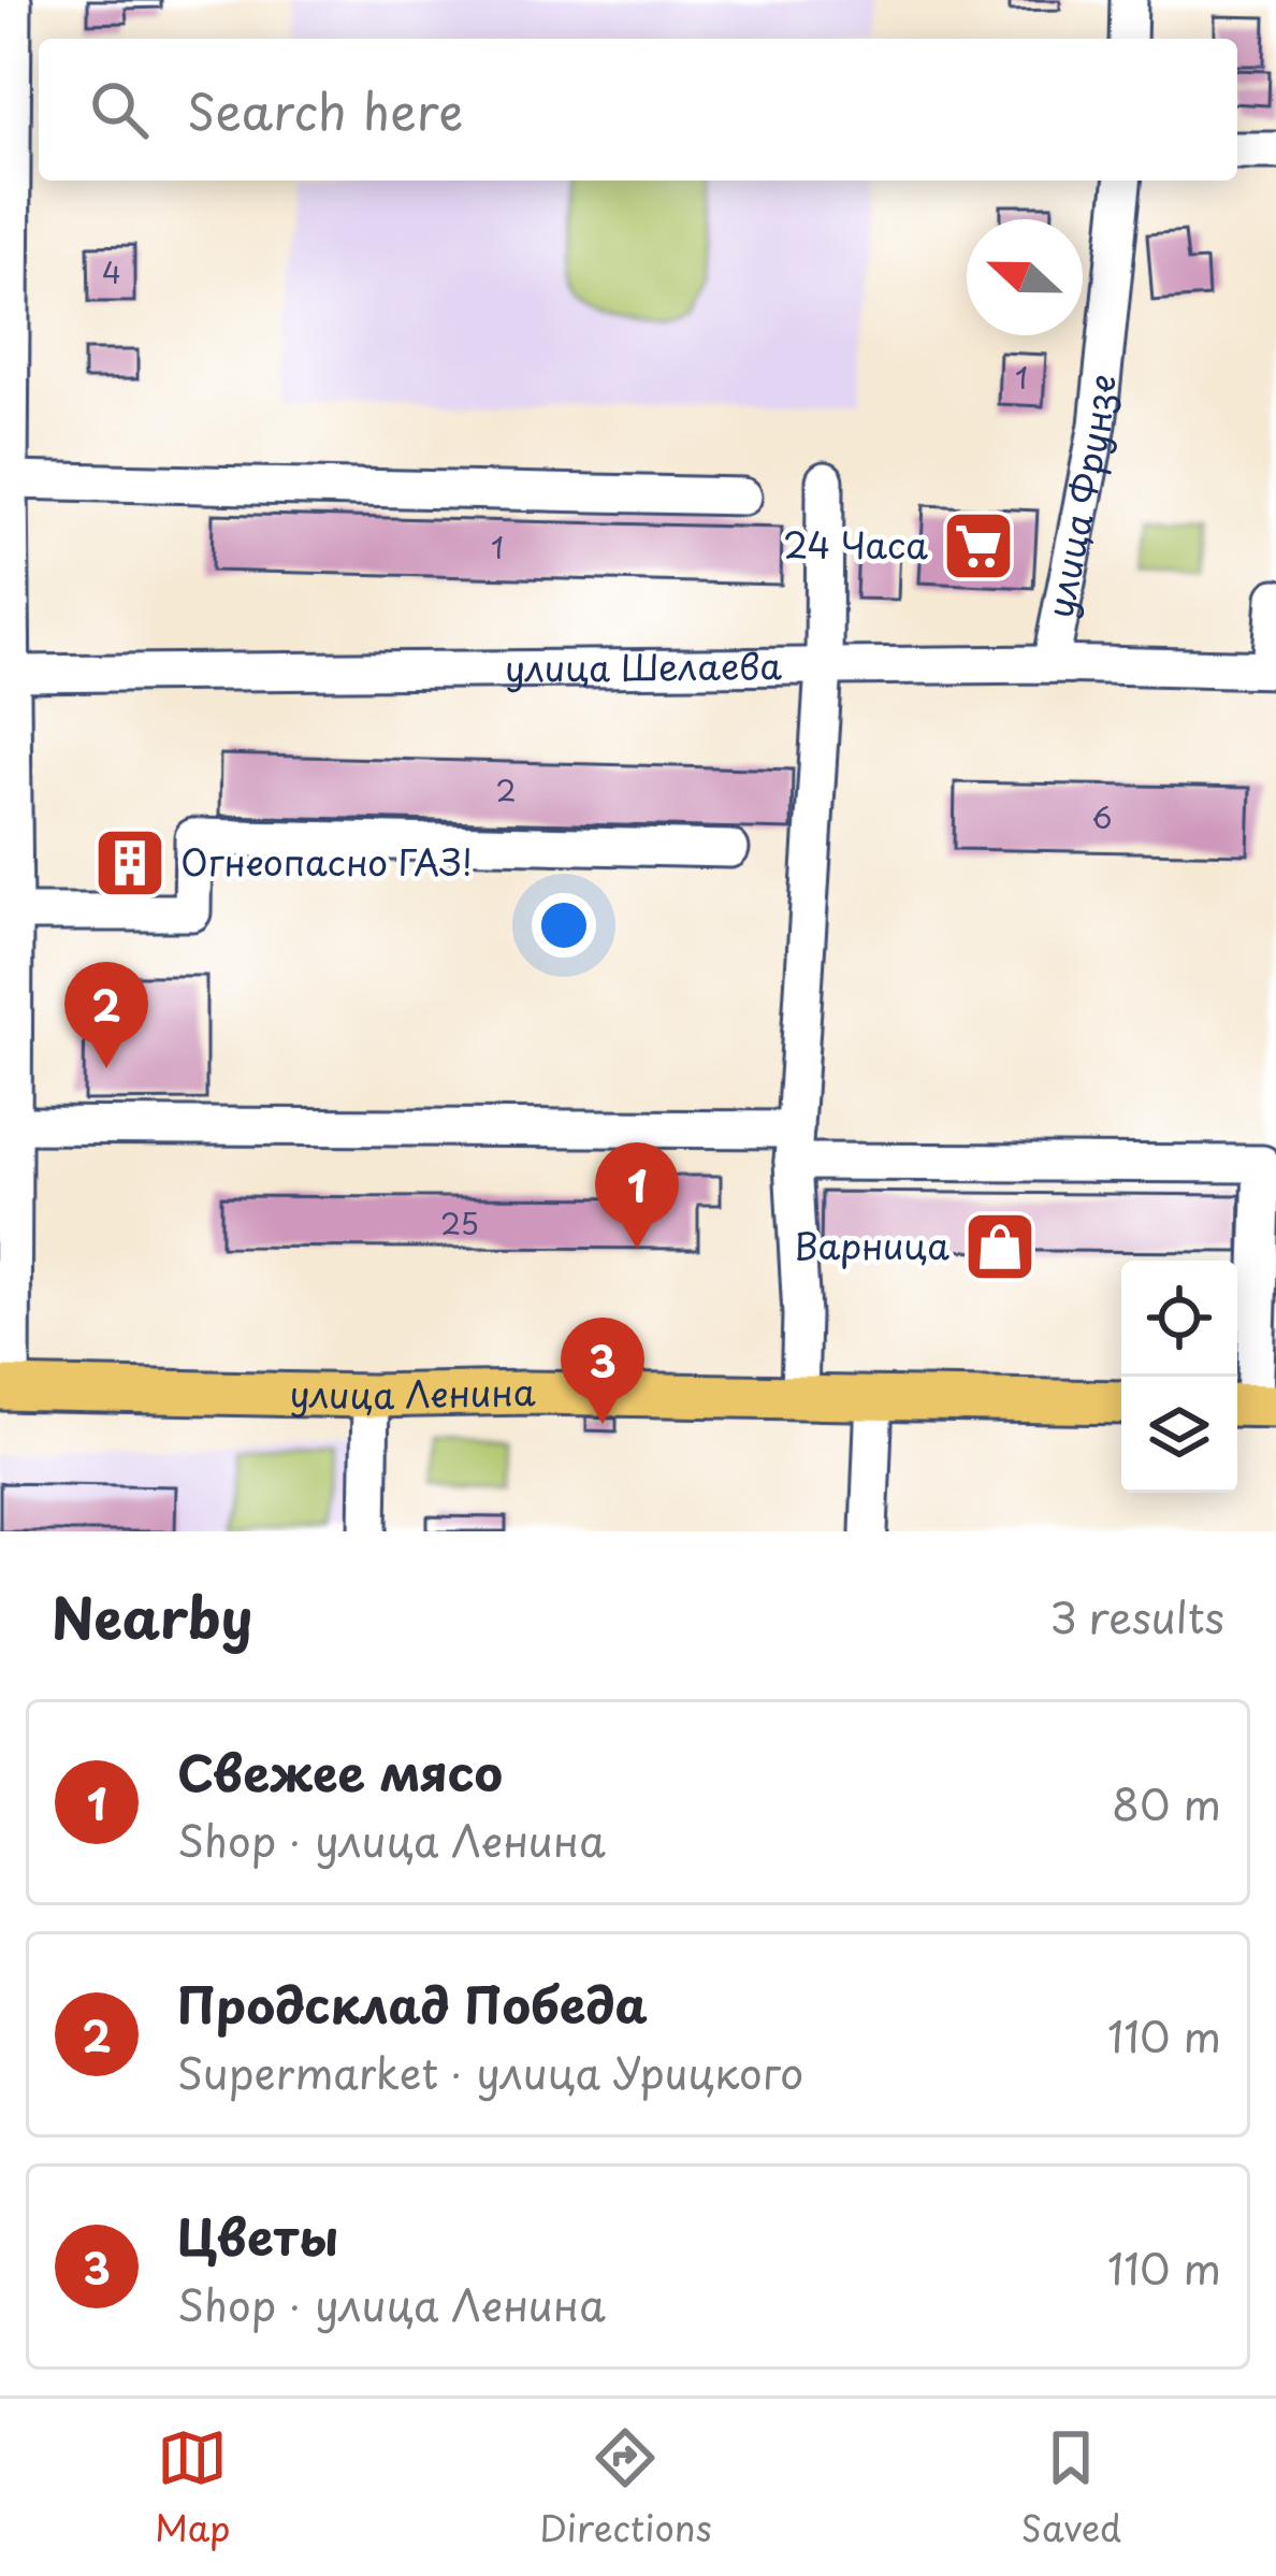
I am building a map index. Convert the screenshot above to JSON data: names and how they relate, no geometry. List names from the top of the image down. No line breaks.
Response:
{"streets":{"main road":["улица Ленина"],"street":["улица Фрунзе","улица Шелаева"]},"crossings":[["улица Фрунзе","улица Шелаева"]],"places":{"supermarket":["24 Часа"],"building":["Огнеопасно ГАЗ!"],"shop":["Варница"]},"house_numbers":["4","1","1","2","6","25"],"north":"left","page":{"search":"Search here","pins":["2","1","3"],"heading":["Nearby","3 results"],"list":[{"mark":"1","name":"Свежее мясо","note":"Shop · улица Ленина","value":"80 m"},{"mark":"2","name":"Продсклад Победа","note":"Supermarket · улица Урицкого","value":"110 m"},{"mark":"3","name":"Цветы","note":"Shop · улица Ленина","value":"110 m"}],"nav":["Map","Directions","Saved"]}}
